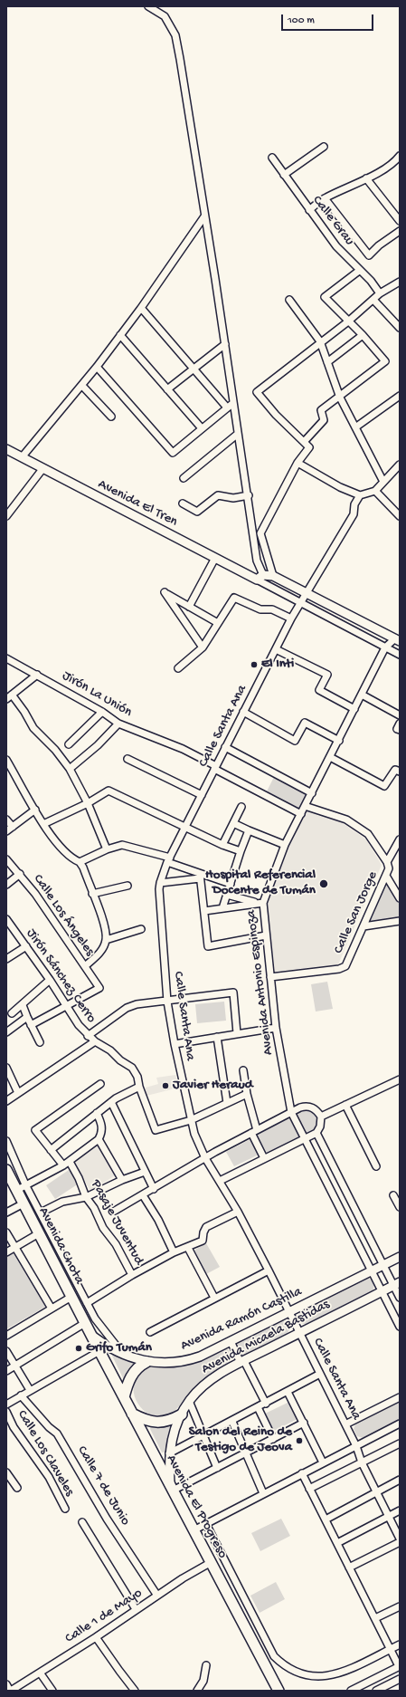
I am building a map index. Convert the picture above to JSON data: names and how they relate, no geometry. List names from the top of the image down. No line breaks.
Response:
{"streets":{"highway":["Avenida Chota","Avenida El Progreso"],"main road":["Avenida El Tren","Avenida Ramón Castilla","Avenida Micaela Bastidas"],"street":["Calle Grau","Jirón La Unión","Calle Santa Ana","Calle San Jorge","Calle Los Ángeles","Jirón Sánchez Cerro","Avenida Antonio Espinoza","Pasaje Juventud","Calle Los Claveles","Calle 7 de Junio","Calle 1 de Mayo"]},"crossings":[["Avenida El Tren","Calle Santa Ana"],["Avenida El Tren","Avenida Antonio Espinoza"],["Jirón La Unión","Calle Santa Ana"],["Jirón La Unión","Avenida Antonio Espinoza"],["Calle Santa Ana","Jirón Sánchez Cerro"],["Calle Santa Ana","Avenida Ramón Castilla"],["Calle Santa Ana","Avenida Micaela Bastidas"],["Calle San Jorge","Avenida Antonio Espinoza"],["Calle Los Ángeles","Jirón Sánchez Cerro"],["Avenida Antonio Espinoza","Avenida Ramón Castilla"],["Avenida Antonio Espinoza","Avenida Micaela Bastidas"],["Avenida Chota","Avenida Ramón Castilla"],["Avenida Chota","Avenida El Progreso"],["Avenida Ramón Castilla","Avenida El Progreso"],["Avenida Micaela Bastidas","Avenida El Progreso"],["Calle 7 de Junio","Calle 1 de Mayo"],["Avenida El Progreso","Calle 1 de Mayo"]],"places":["El Inti","Hospital Referencial Docente de Tumán","Javier Heraud","Grifo Tumán","Salon del Reino de Testigo de Jeova"],"scale_bar":"100 m"}
